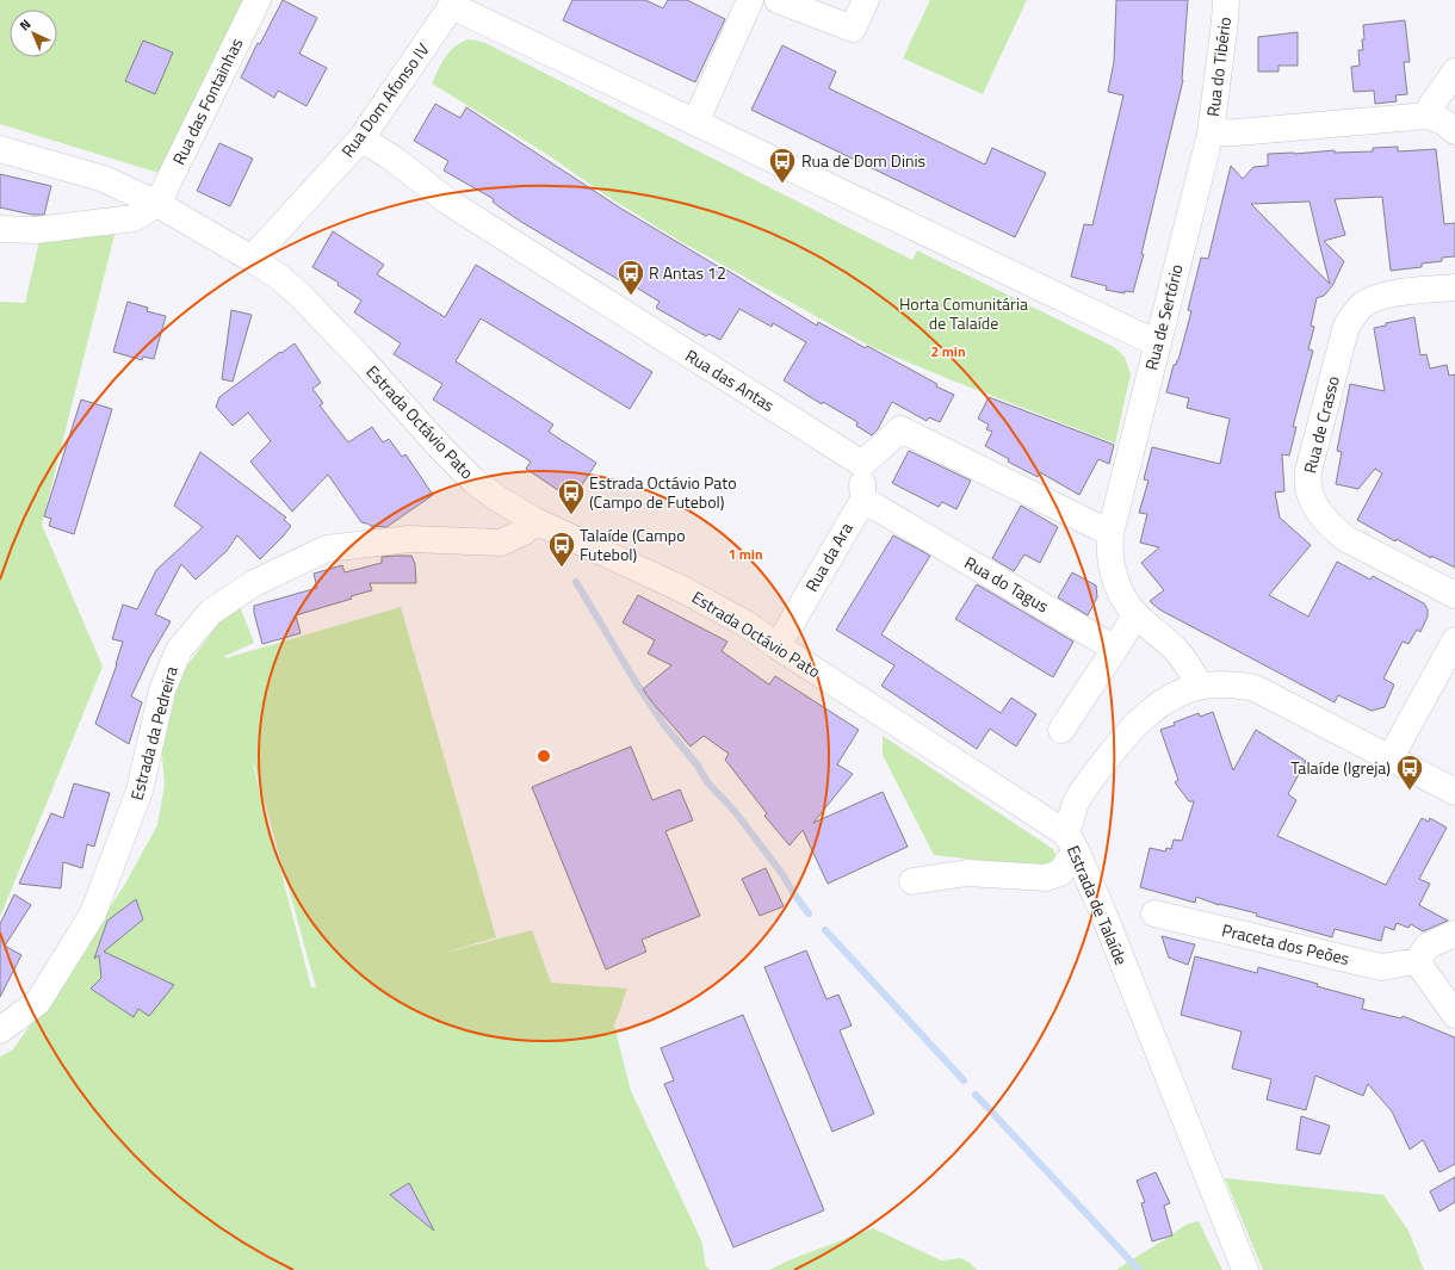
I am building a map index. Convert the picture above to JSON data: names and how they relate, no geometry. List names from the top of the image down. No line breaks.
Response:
{"streets":{"street":["Rua do Tibério","Rua Dom Afonso IV","Rua das Fontainhas","Rua de Sertório","Rua das Antas","Estrada Octávio Pato","Rua de Crasso","Rua da Ara","Rua do Tagus","Estrada da Pedreira","Estrada de Talaíde","Praceta dos Peões"]},"crossings":[["Rua do Tibério","Rua de Sertório"],["Rua Dom Afonso IV","Rua das Antas"],["Rua Dom Afonso IV","Estrada Octávio Pato"],["Rua das Fontainhas","Estrada Octávio Pato"],["Rua de Sertório","Estrada de Talaíde"],["Estrada Octávio Pato","Rua da Ara"],["Estrada Octávio Pato","Estrada da Pedreira"],["Estrada Octávio Pato","Estrada de Talaíde"],["Rua da Ara","Rua do Tagus"]],"parks":["Horta Comunitária de Talaíde"],"places":{"bus stop":["Rua de Dom Dinis","R Antas 12","Estrada Octávio Pato (Campo de Futebol)","Talaíde (Campo Futebol)","Talaíde (Igreja)"]},"north":"top left","rings":["2 min","1 min"]}
